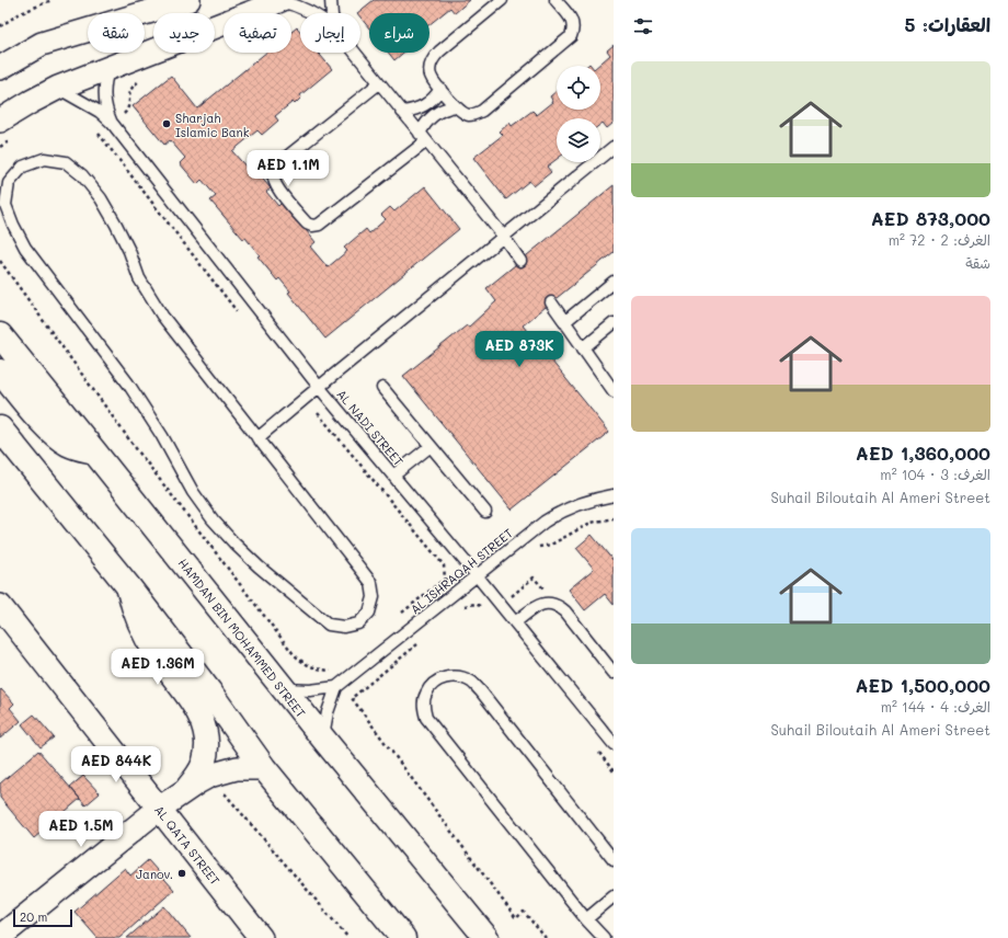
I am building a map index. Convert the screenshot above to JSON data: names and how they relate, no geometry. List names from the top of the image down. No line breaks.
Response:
{"streets":{"main road":["HAMDAN BIN MOHAMMED STREET"],"street":["AL QATA STREET"],"lane":["AL NADI STREET","AL ISHRAQAH STREET"]},"crossings":[["AL NADI STREET","AL ISHRAQAH STREET"]],"places":["Sharjah Islamic Bank","Janov."],"scale_bar":"20 m","page":{"heading":"العقارات: 5","chip":["شراء","إيجار","تصفية","جديد","شقة"],"list":[{"name":"AED 873,000","note":"الغرف: 2 · 72 m² · شقة"},{"name":"AED 1,360,000","note":"الغرف: 3 · 104 m² · Suhail Biloutaih Al Ameri Street"},{"name":"AED 1,500,000","note":"الغرف: 4 · 144 m² · Suhail Biloutaih Al Ameri Street"}],"price":["AED 1.1M","AED 873K","AED 1.36M","AED 844K","AED 1.5M"],"scale":"20 m"}}
